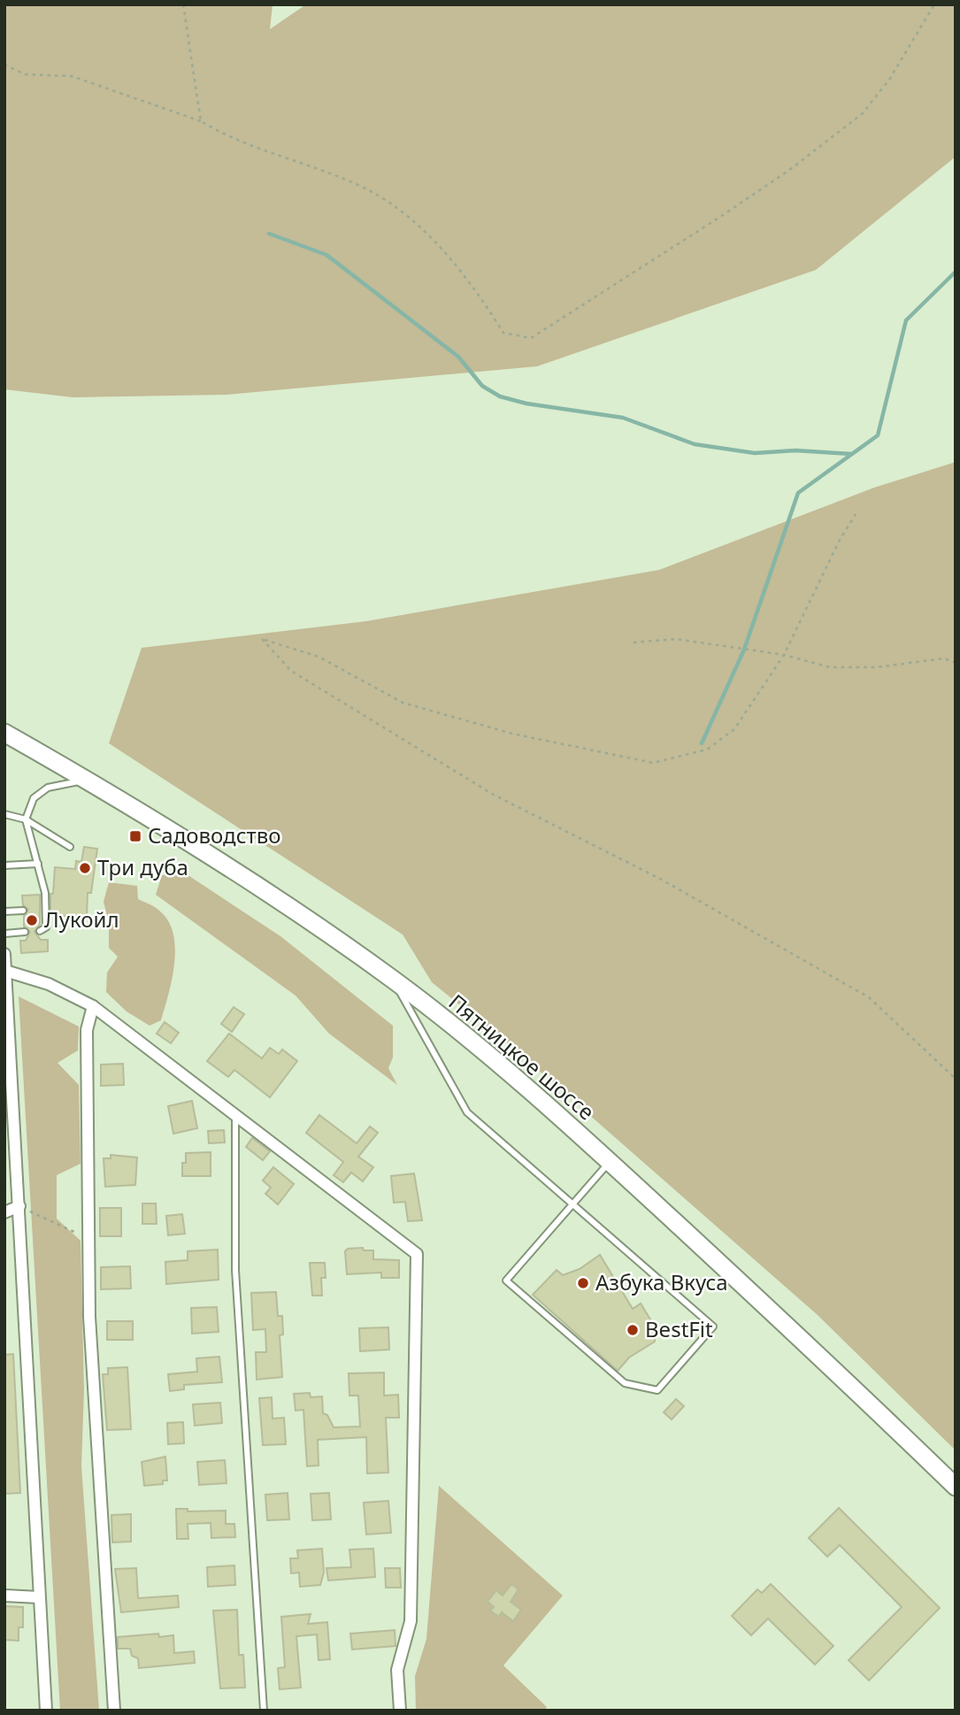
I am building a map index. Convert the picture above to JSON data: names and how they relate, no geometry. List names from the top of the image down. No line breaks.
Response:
{"streets":{"main road":["Пятницкое шоссе"]},"places":{"transit":["Садоводство"],"other":["Три дуба","Лукойл","Азбука Вкуса","BestFit"]}}
